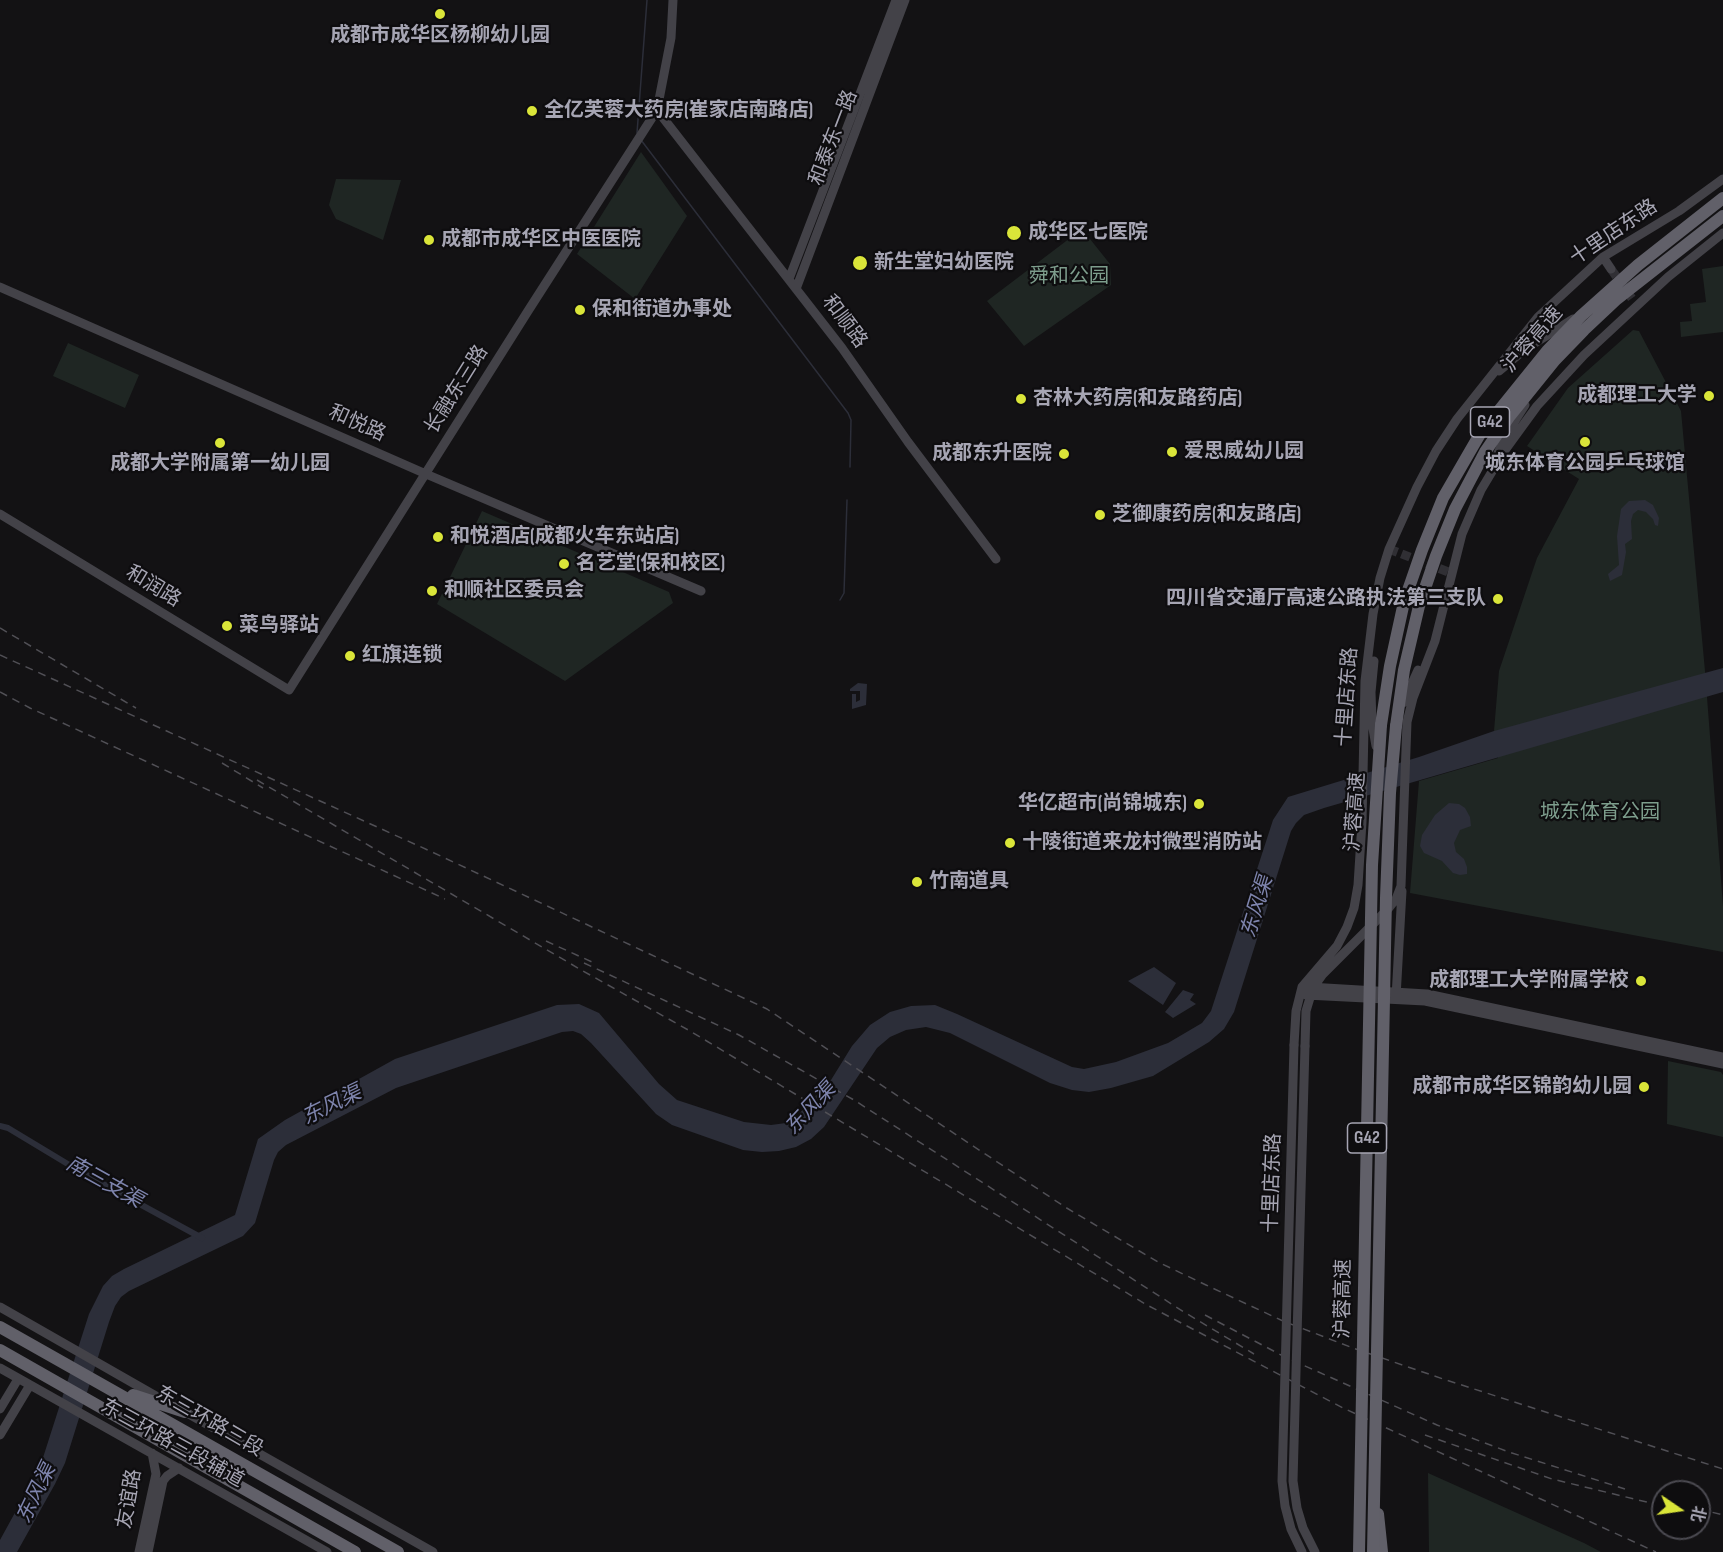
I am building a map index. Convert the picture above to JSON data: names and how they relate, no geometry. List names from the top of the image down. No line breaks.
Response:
{"streets":{"highway":["沪蓉高速","G42","东三环路三段"],"street":["和泰东一路","十里店东路","和顺路","长融东三路","和悦路","和润路","东三环路三段辅道","友谊路"]},"crossings":[["和泰东一路","和顺路"],["和顺路","长融东三路"],["长融东三路","和悦路"],["长融东三路","和润路"],["东三环路三段","东三环路三段辅道"],["东三环路三段辅道","友谊路"]],"water":["东风渠","南三支渠"],"parks":["舜和公园","城东体育公园"],"places":["成都市成华区杨柳幼儿园","全亿芙蓉大药房(崔家店南路店)","成华区七医院","成都市成华区中医医院","新生堂妇幼医院","保和街道办事处","成都理工大学","杏林大药房(和友路药店)","城东体育公园乒乓球馆","成都大学附属第一幼儿园","爱思威幼儿园","成都东升医院","芝御康药房(和友路店)","和悦酒店(成都火车东站店)","名艺堂(保和校区)","和顺社区委员会","四川省交通厅高速公路执法第三支队","菜鸟驿站","红旗连锁","华亿超市(尚锦城东)","十陵街道来龙村微型消防站","竹南道具","成都理工大学附属学校","成都市成华区锦韵幼儿园"],"north":"right"}
